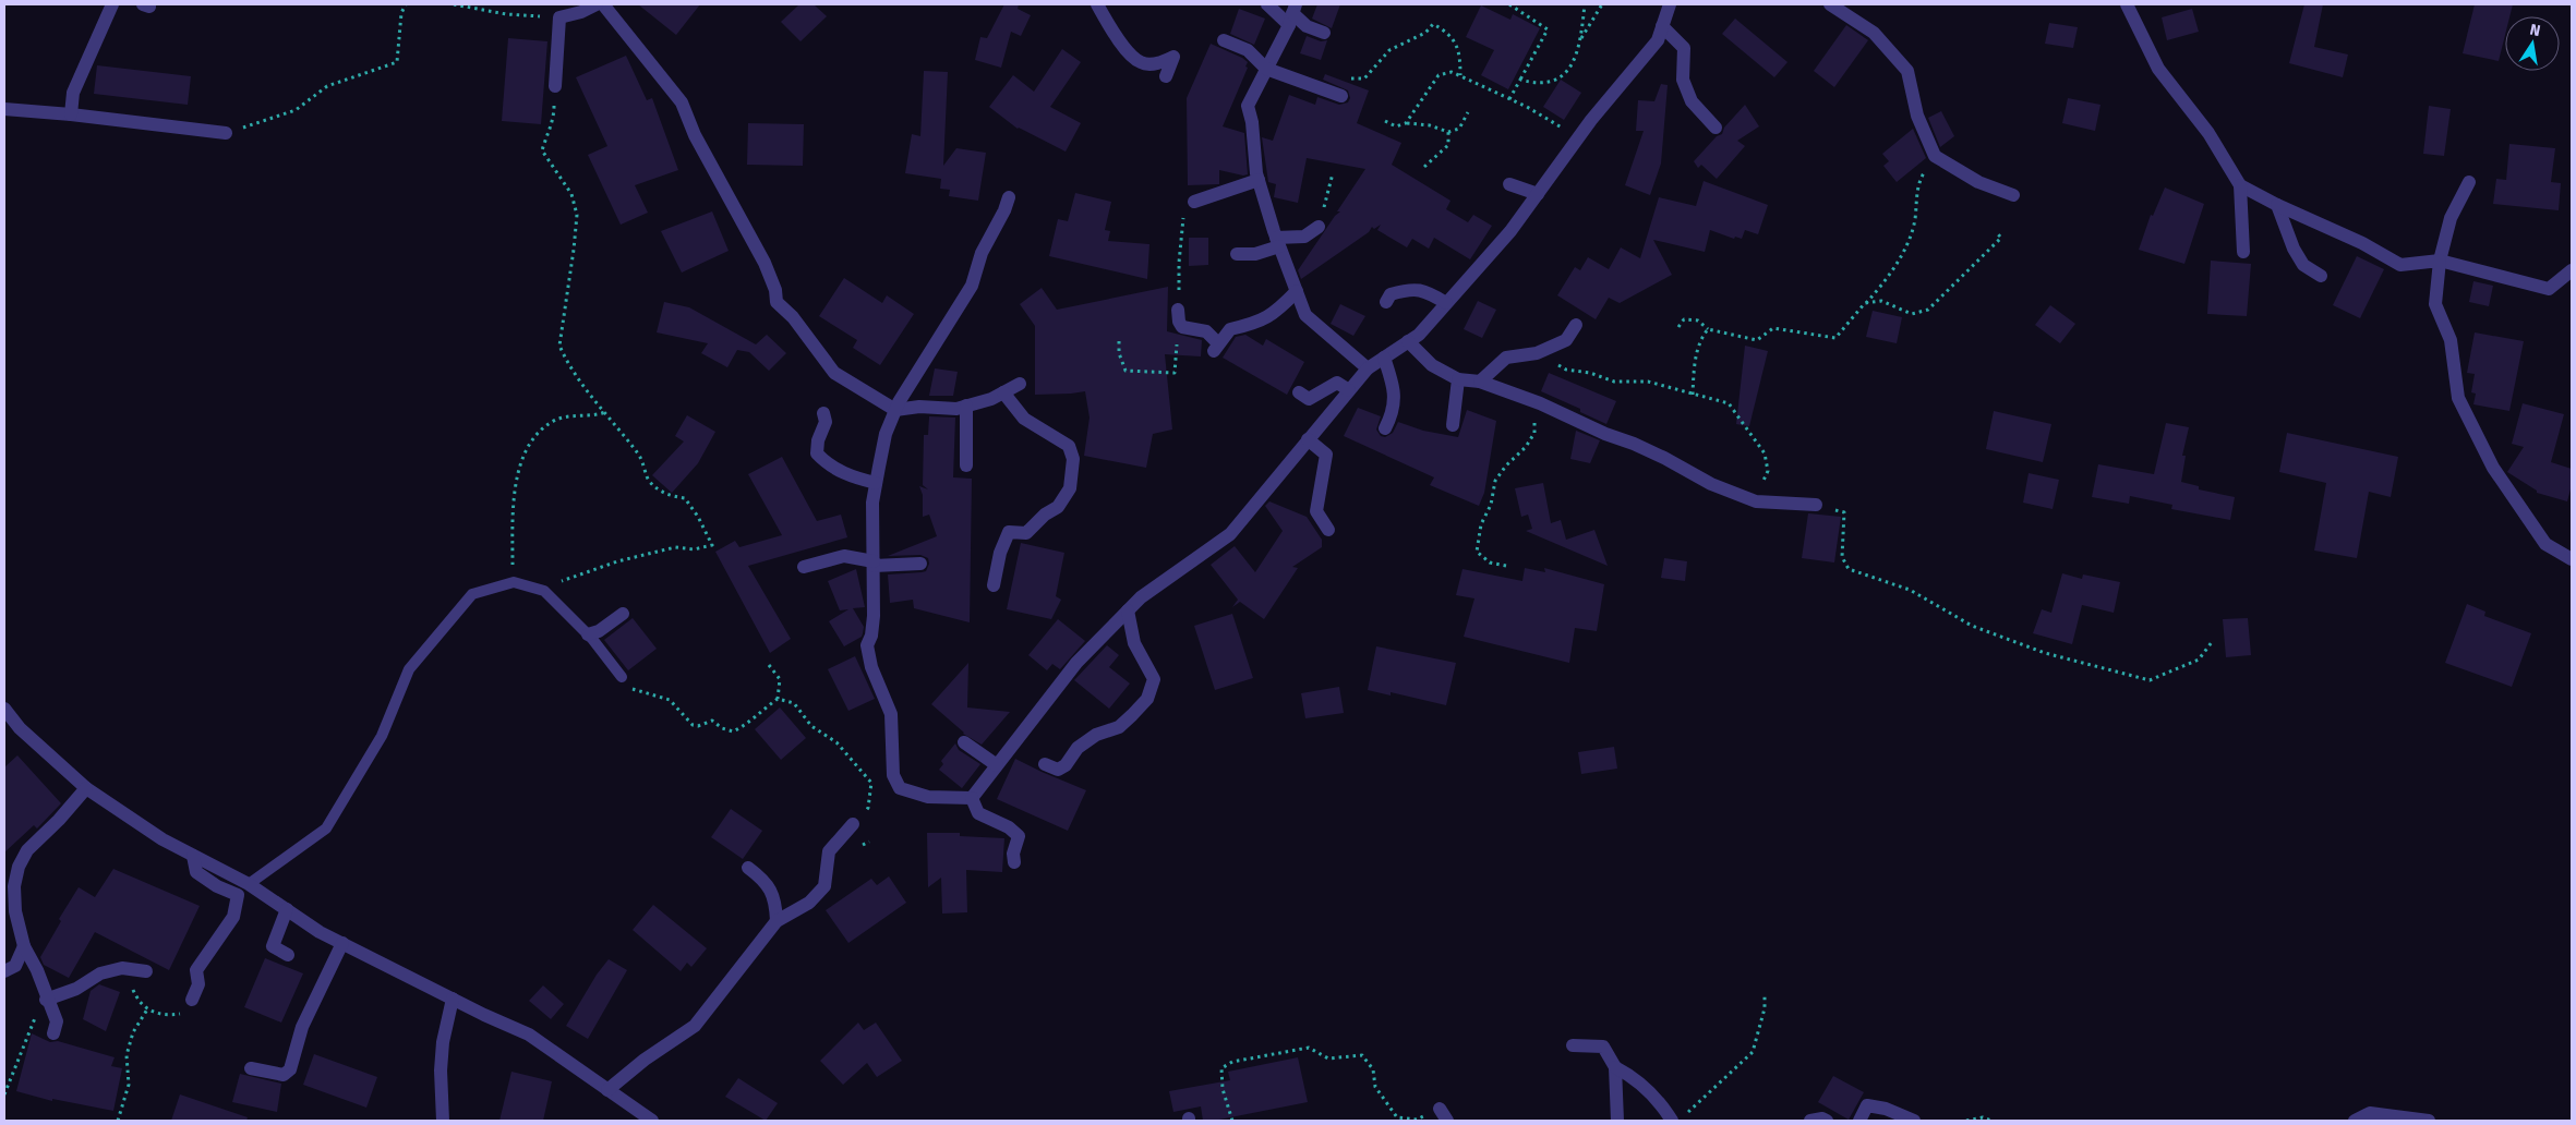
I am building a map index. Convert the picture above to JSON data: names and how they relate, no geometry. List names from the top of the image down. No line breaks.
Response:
{"north":"top"}
